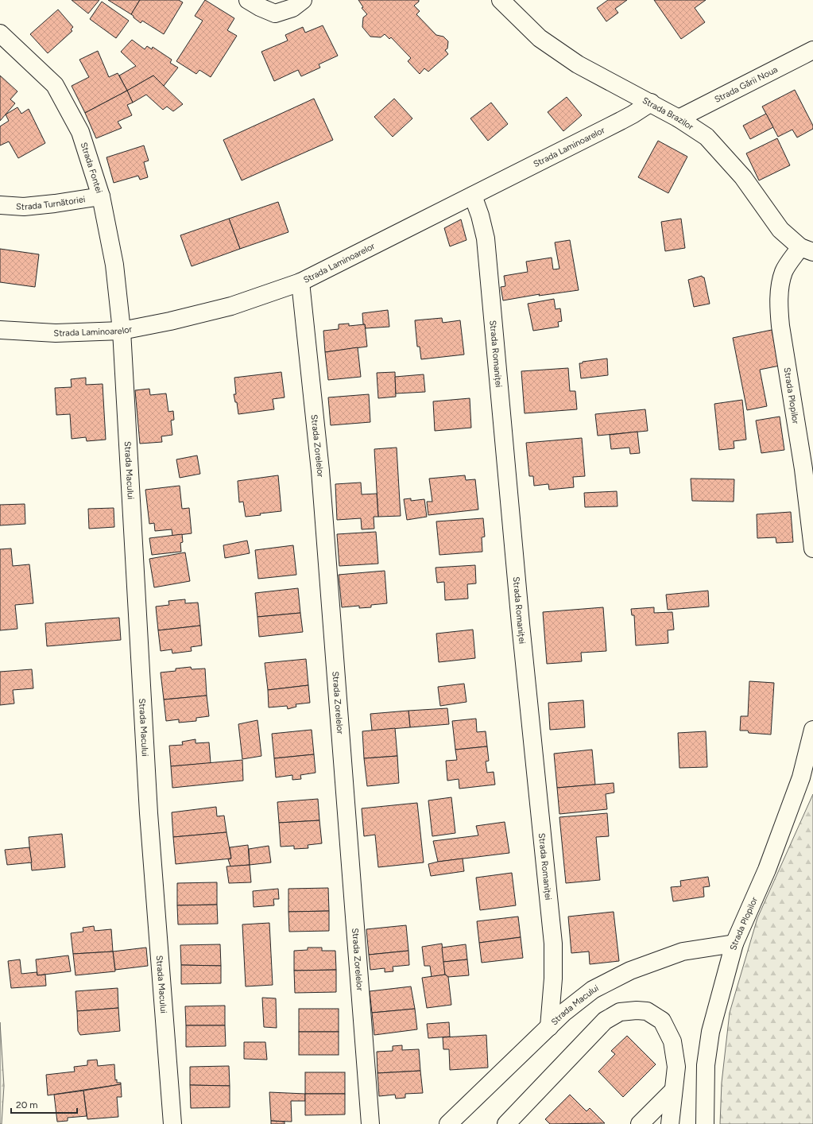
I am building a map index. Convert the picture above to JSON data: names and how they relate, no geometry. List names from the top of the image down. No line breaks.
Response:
{"streets":{"street":["Strada Gării Noua","Strada Brazilor","Strada Laminoarelor","Strada Fontei","Strada Turnătoriei","Strada Romaniței","Strada Plopilor","Strada Zorelelor","Strada Macului"]},"crossings":[["Strada Gării Noua","Strada Brazilor"],["Strada Brazilor","Strada Laminoarelor"],["Strada Brazilor","Strada Plopilor"],["Strada Laminoarelor","Strada Fontei"],["Strada Laminoarelor","Strada Romaniței"],["Strada Laminoarelor","Strada Zorelelor"],["Strada Laminoarelor","Strada Macului"],["Strada Fontei","Strada Turnătoriei"],["Strada Fontei","Strada Macului"],["Strada Romaniței","Strada Macului"],["Strada Plopilor","Strada Macului"]],"scale_bar":"20 m"}
